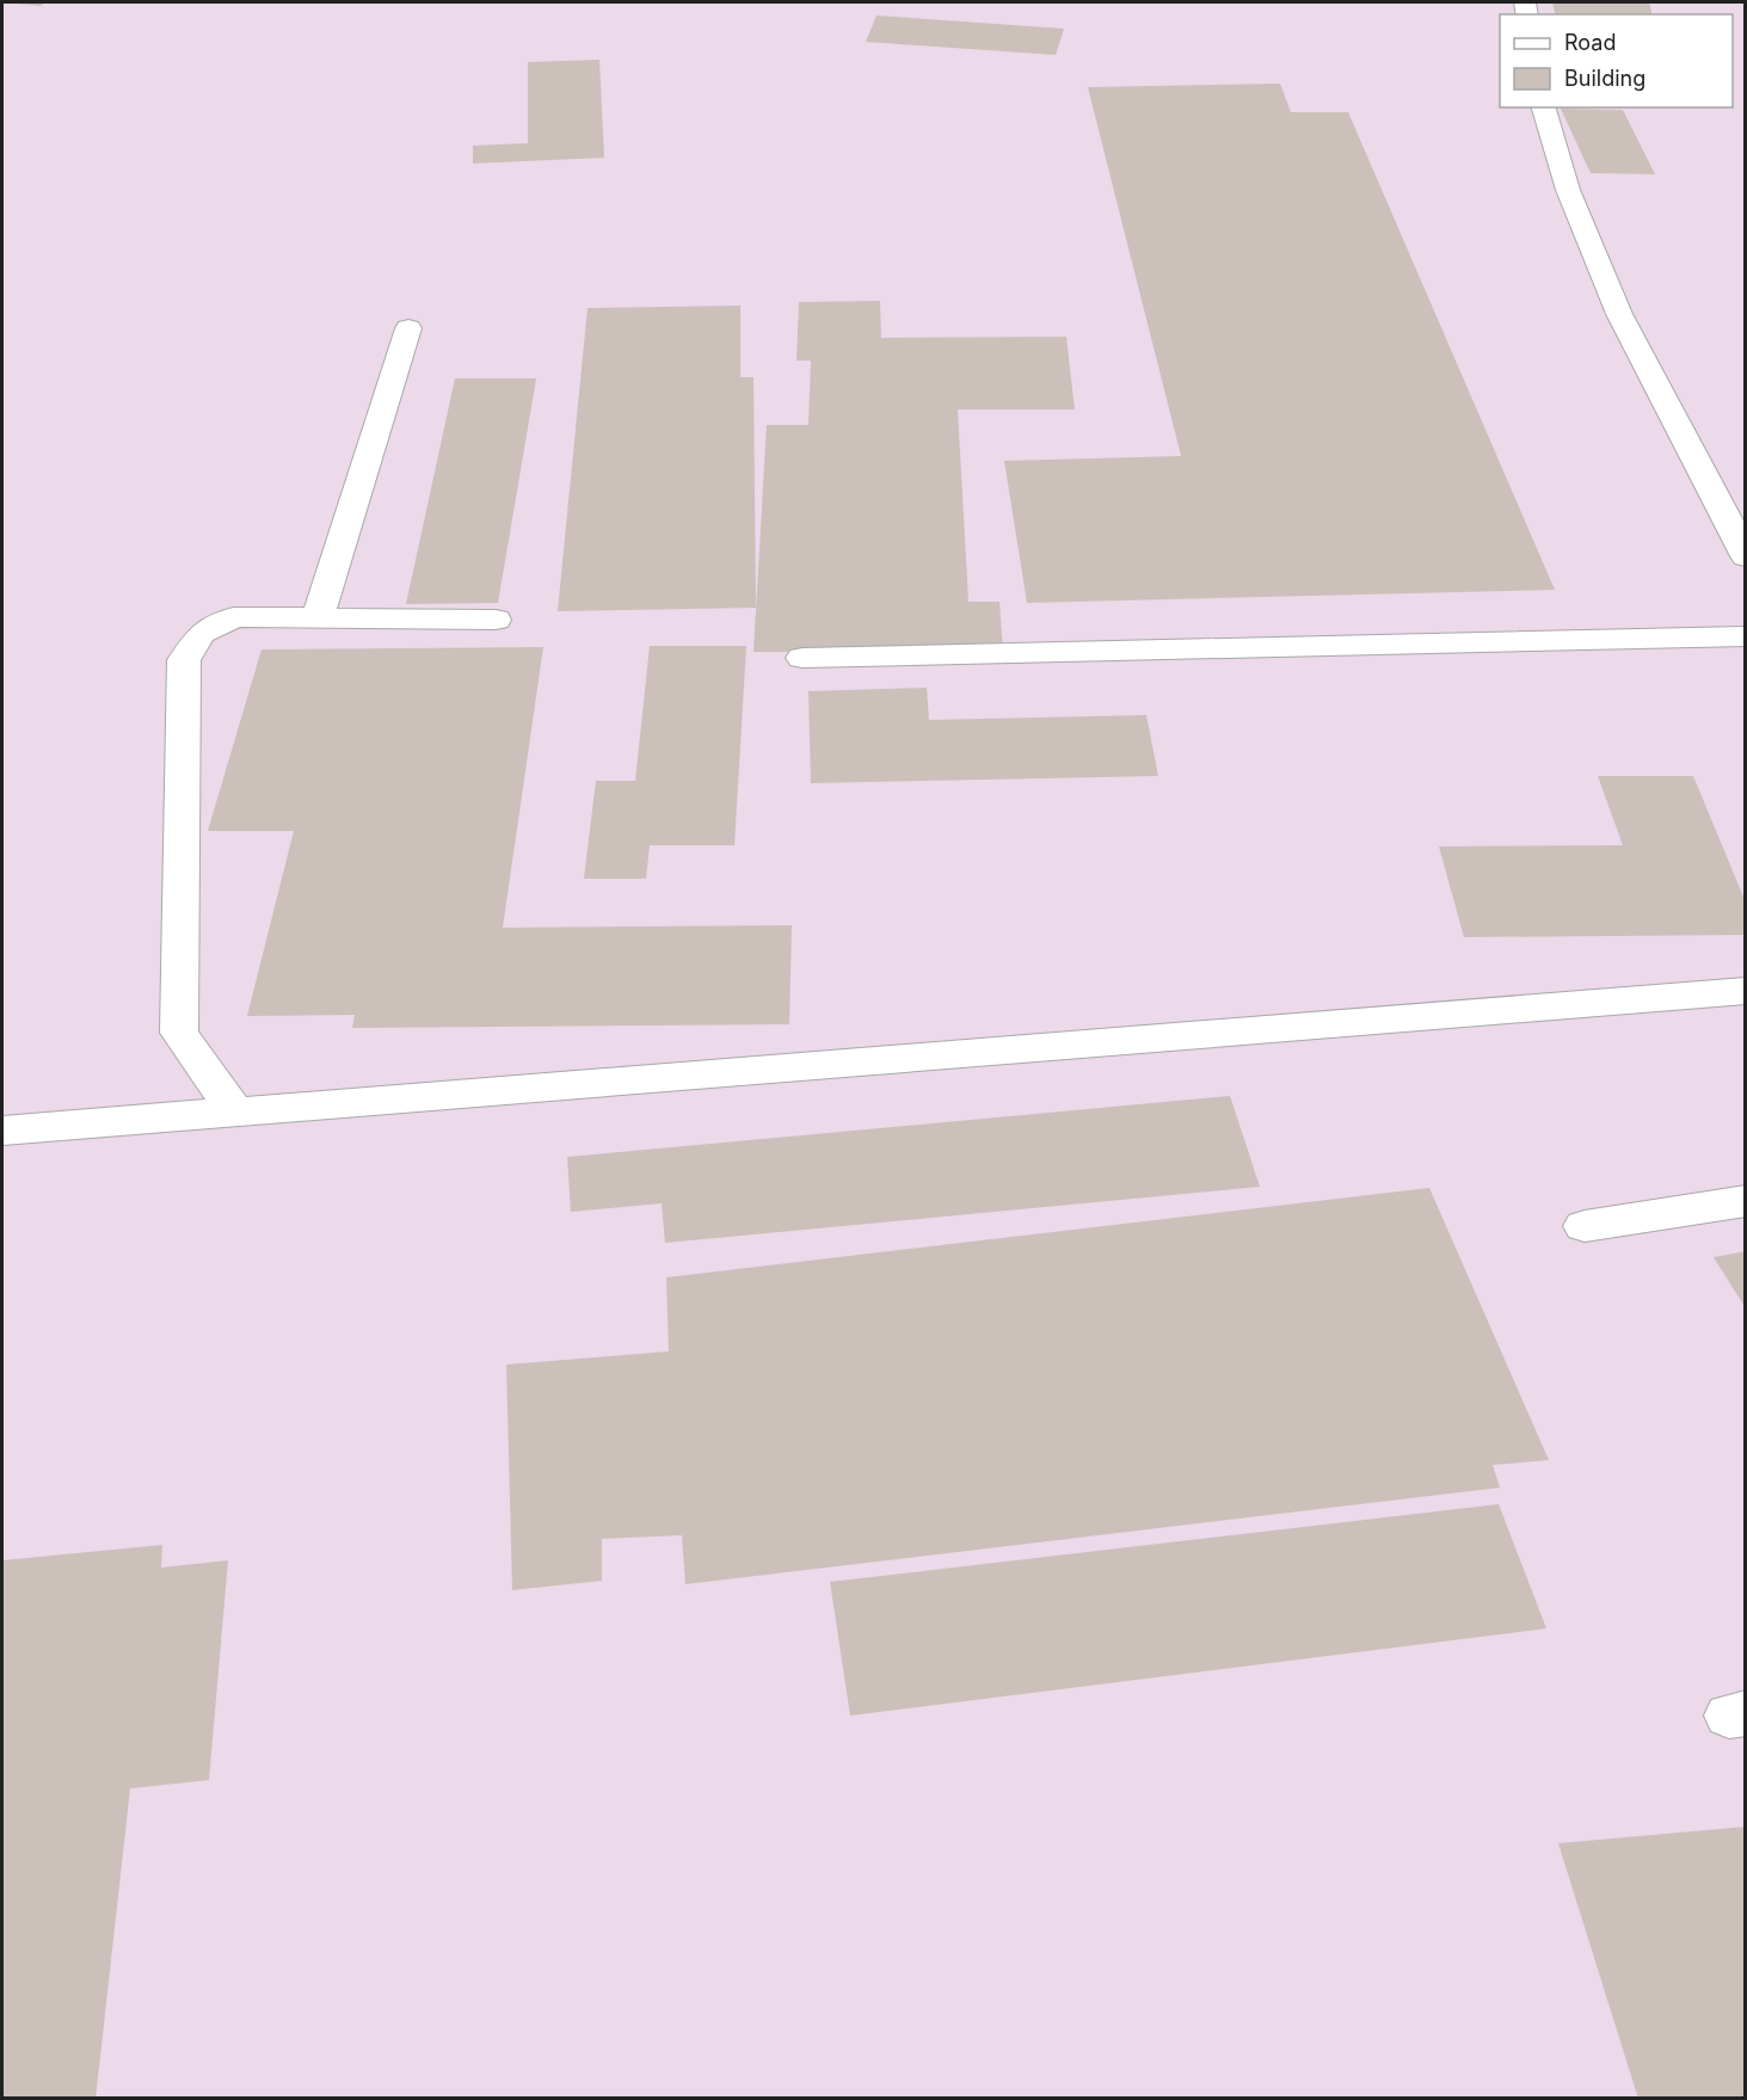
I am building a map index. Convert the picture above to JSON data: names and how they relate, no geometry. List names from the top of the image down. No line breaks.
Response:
{"legend":["Road","Building"]}
